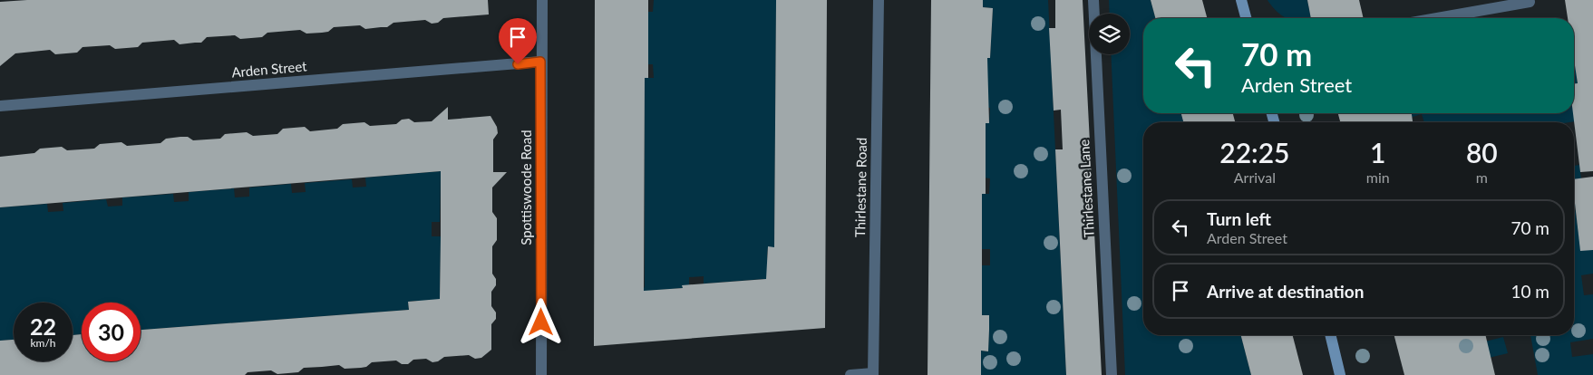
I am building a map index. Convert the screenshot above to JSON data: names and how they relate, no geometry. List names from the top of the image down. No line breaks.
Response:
{"streets":{"street":["Arden Street","Spottiswoode Road","Thirlestane Road","Thirlestane Lane"]},"crossings":[["Arden Street","Spottiswoode Road"]],"page":{"turn":["70 m","Arden Street"],"eta":["22:25","Arrival","1","min","80","m"],"list":[{"name":"Turn left","note":"Arden Street","value":"70 m"},{"name":"Arrive at destination","value":"10 m"}],"speed":"22 km/h","limit":"30"}}
